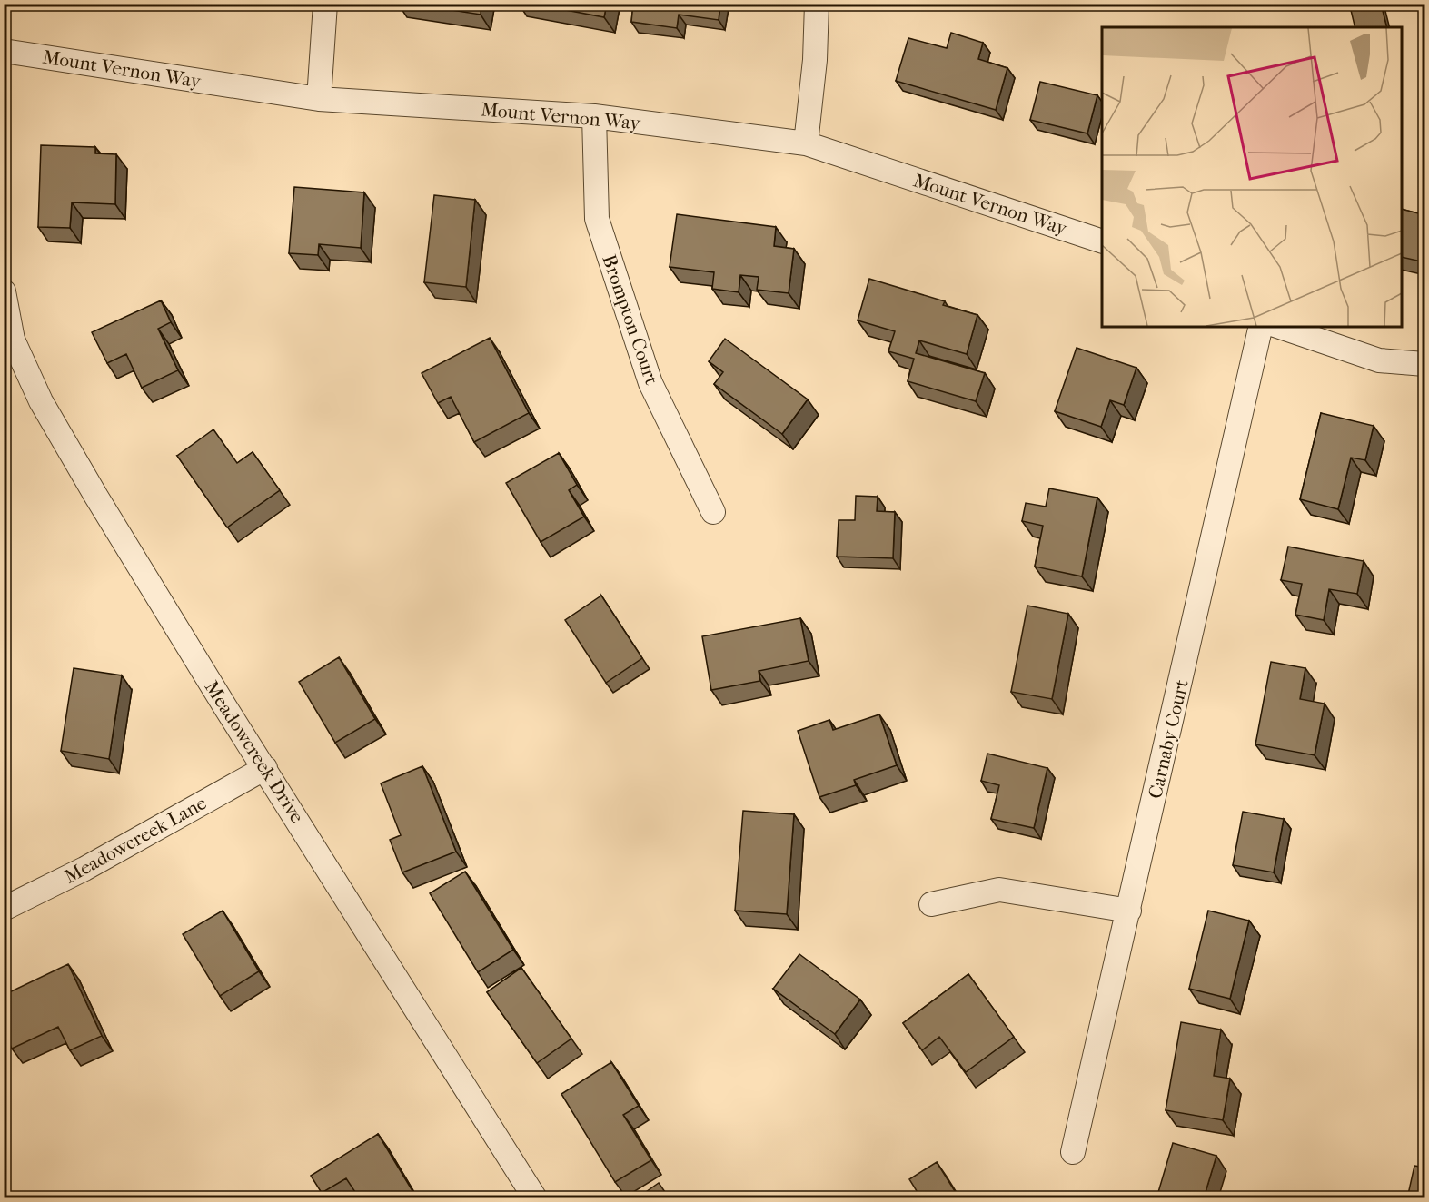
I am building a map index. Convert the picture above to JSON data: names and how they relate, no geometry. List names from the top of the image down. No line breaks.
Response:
{"streets":{"street":["Mount Vernon Way","Brompton Court","Carnaby Court","Meadowcreek Drive","Meadowcreek Lane"]},"crossings":[["Mount Vernon Way","Brompton Court"],["Meadowcreek Drive","Meadowcreek Lane"]]}
